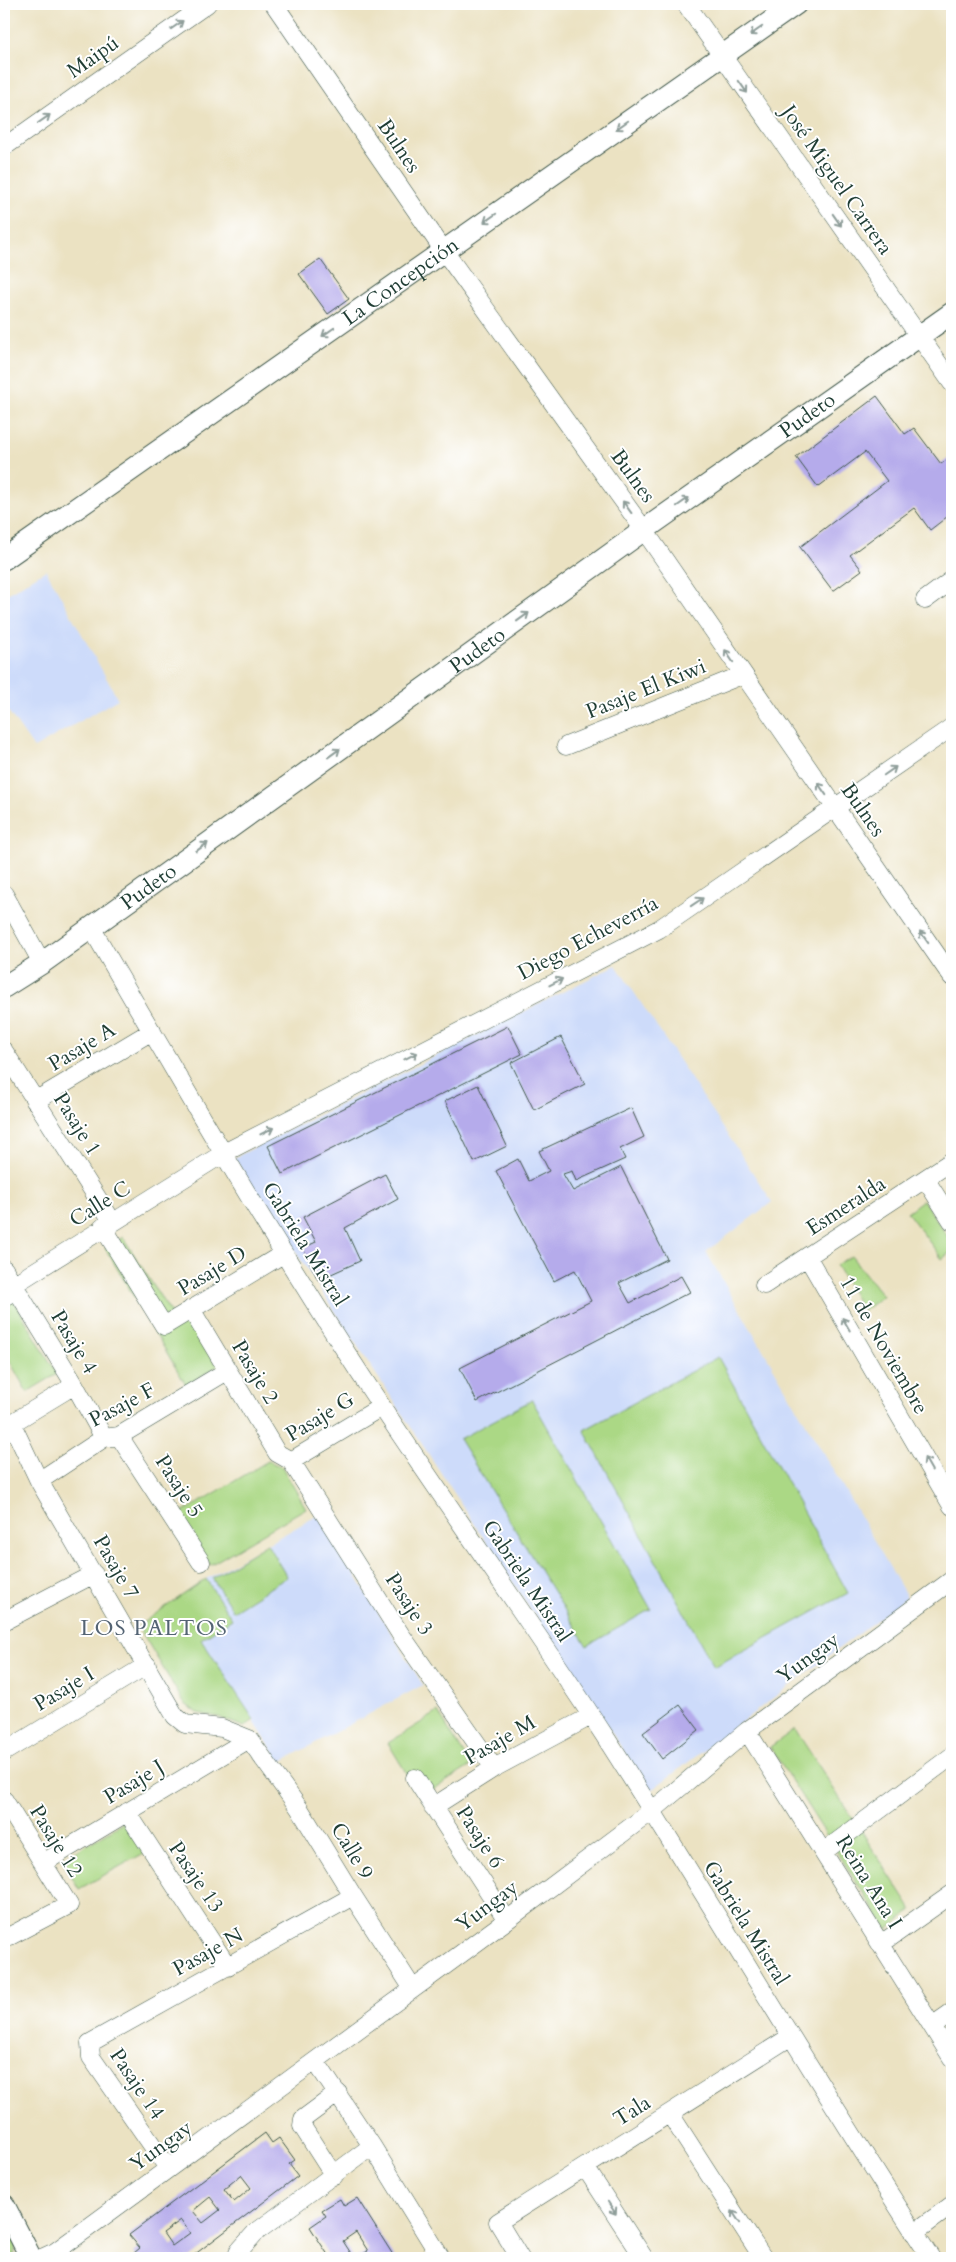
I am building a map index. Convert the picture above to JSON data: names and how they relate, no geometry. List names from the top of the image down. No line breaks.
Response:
{"streets":{"main road":["La Concepción","Pudeto"],"street":["Maipú","Bulnes","José Miguel Carrera","Pasaje El Kiwi","Diego Echeverría","Pasaje A","Pasaje 1","Calle C","Esmeralda","Gabriela Mistral","Pasaje D","Pasaje 4","11 de Noviembre","Pasaje 2","Pasaje F","Pasaje G","Pasaje 5","Pasaje 7","Pasaje 3","Yungay","Pasaje I","Pasaje M","Pasaje J","Pasaje 6","Pasaje 12","Calle 9","Pasaje 13","Reina Ana I","Pasaje N","Pasaje 14","Tala"]},"crossings":[["Bulnes","La Concepción"],["Bulnes","Pudeto"],["Bulnes","Pasaje El Kiwi"],["Bulnes","Diego Echeverría"],["José Miguel Carrera","La Concepción"],["José Miguel Carrera","Pudeto"],["Pudeto","Gabriela Mistral"],["Diego Echeverría","Calle C"],["Diego Echeverría","Gabriela Mistral"],["Pasaje A","Pasaje 1"],["Pasaje A","Gabriela Mistral"],["Pasaje 1","Calle C"],["Pasaje 1","Pasaje D"],["Calle C","Gabriela Mistral"],["Calle C","Pasaje 4"],["Esmeralda","11 de Noviembre"],["Gabriela Mistral","Pasaje D"],["Gabriela Mistral","Pasaje G"],["Gabriela Mistral","Yungay"],["Gabriela Mistral","Pasaje M"],["Gabriela Mistral","Tala"],["Pasaje D","Pasaje 2"],["Pasaje 4","Pasaje F"],["Pasaje 4","Pasaje 5"],["Pasaje 2","Pasaje F"],["Pasaje 2","Pasaje G"],["Pasaje 2","Pasaje 3"],["Pasaje F","Pasaje 5"],["Pasaje F","Pasaje 7"],["Pasaje G","Pasaje 3"],["Pasaje 7","Pasaje I"],["Pasaje 7","Pasaje J"],["Pasaje 7","Calle 9"],["Pasaje 3","Pasaje M"],["Yungay","Pasaje 6"],["Yungay","Calle 9"],["Yungay","Reina Ana I"],["Yungay","Pasaje 14"],["Pasaje M","Pasaje 6"],["Pasaje J","Pasaje 12"],["Pasaje J","Calle 9"],["Pasaje J","Pasaje 13"],["Calle 9","Pasaje N"],["Pasaje 13","Pasaje N"],["Pasaje N","Pasaje 14"]],"one_way":["Maipú","Bulnes","José Miguel Carrera","La Concepción","Pudeto","Diego Echeverría","11 de Noviembre"],"districts":["LOS PALTOS"]}
